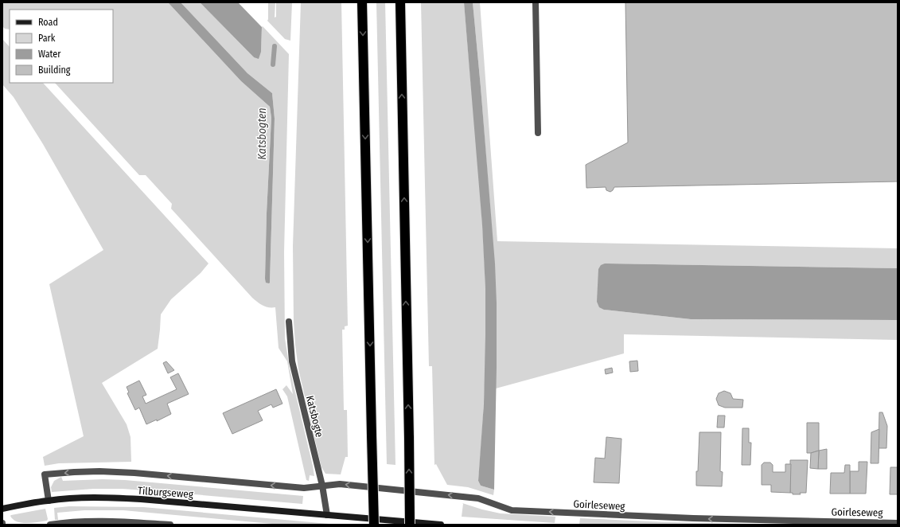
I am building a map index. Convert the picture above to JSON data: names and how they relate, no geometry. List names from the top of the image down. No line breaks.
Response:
{"streets":{"street":["Katsbogte","Tilburgseweg","Goirleseweg"]},"crossings":[["Katsbogte","Tilburgseweg"],["Katsbogte","Goirleseweg"],["Tilburgseweg","Goirleseweg"]],"one_way":["Goirleseweg"],"water":["Katsbogten"],"legend":["Road","Park","Water","Building"]}
